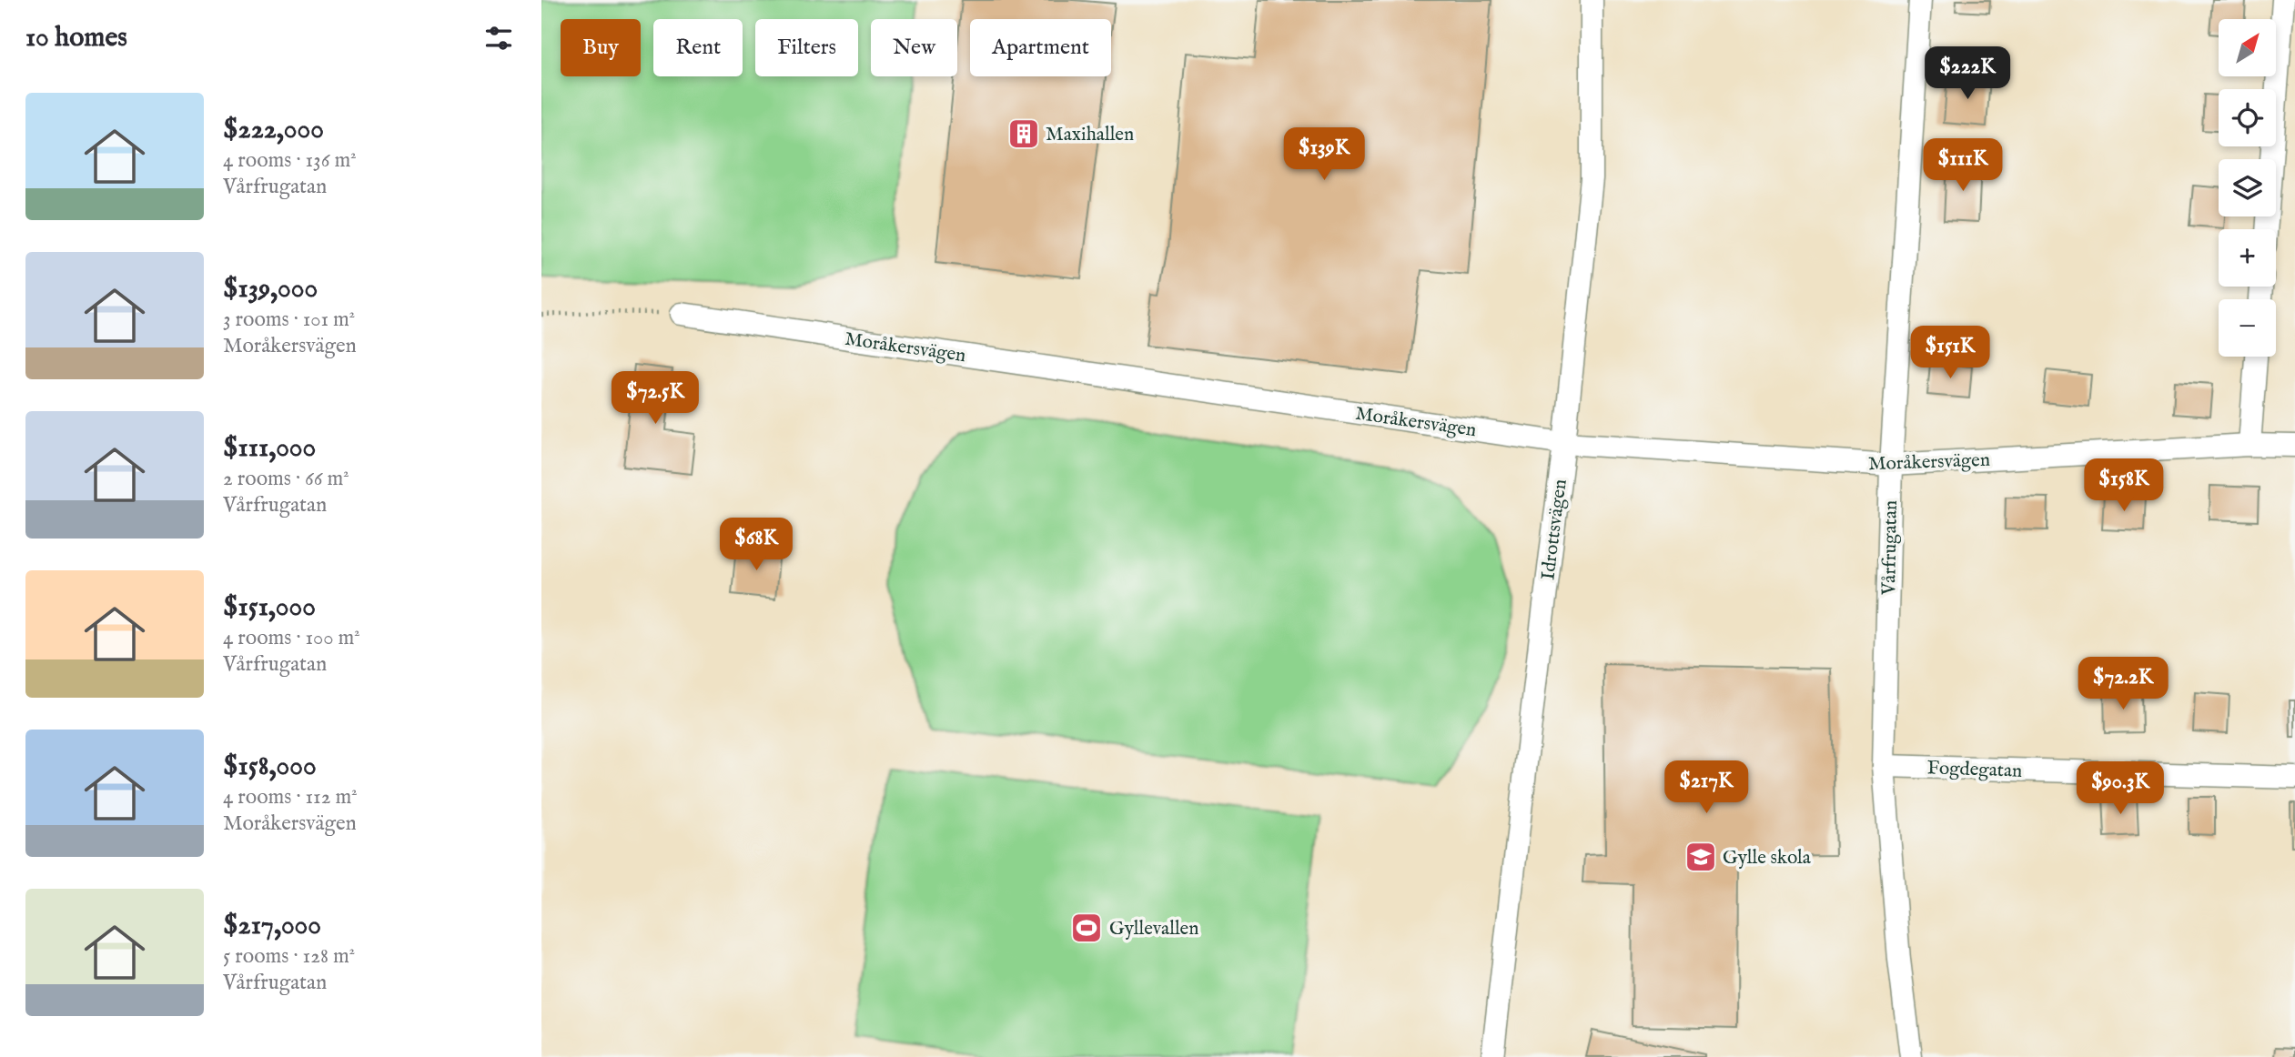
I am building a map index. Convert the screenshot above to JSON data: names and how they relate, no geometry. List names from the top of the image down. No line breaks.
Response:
{"streets":{"street":["Moråkersvägen","Idrottsvägen","Vårfrugatan","Fogdegatan"]},"crossings":[["Moråkersvägen","Idrottsvägen"],["Moråkersvägen","Vårfrugatan"],["Vårfrugatan","Fogdegatan"]],"places":{"building":["Maxihallen"],"school or university":["Gylle skola"],"sports":["Gyllevallen"]},"north":"top right","page":{"heading":"10 homes","map_buttons":["+","−"],"chip":["Buy","Rent","Filters","New","Apartment"],"price":["$222K","$139K","$111K","$151K","$72.5K","$158K","$68K","$72.2K","$217K","$90.3K"],"list":[{"name":"$222,000","note":"4 rooms · 136 m² · Vårfrugatan"},{"name":"$139,000","note":"3 rooms · 101 m² · Moråkersvägen"},{"name":"$111,000","note":"2 rooms · 66 m² · Vårfrugatan"},{"name":"$151,000","note":"4 rooms · 100 m² · Vårfrugatan"},{"name":"$158,000","note":"4 rooms · 112 m² · Moråkersvägen"},{"name":"$217,000","note":"5 rooms · 128 m² · Vårfrugatan"}]}}
